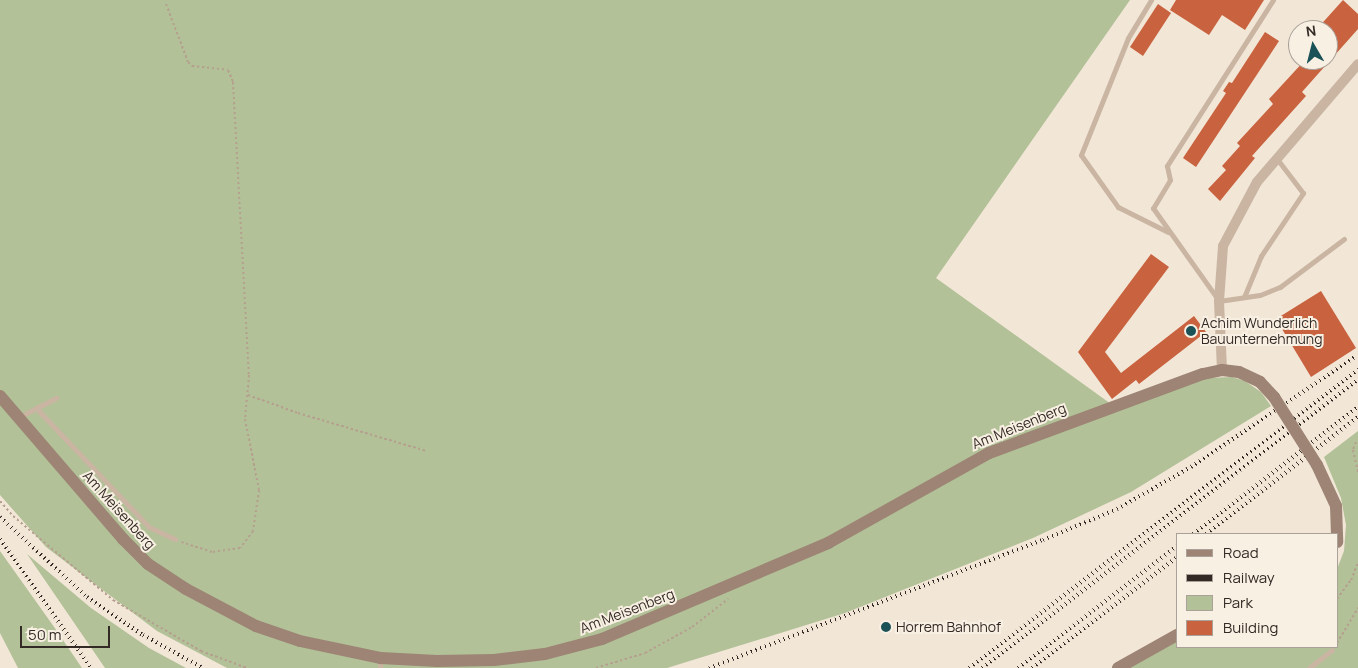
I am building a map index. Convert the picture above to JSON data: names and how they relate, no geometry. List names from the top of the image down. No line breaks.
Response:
{"streets":{"street":["Am Meisenberg"]},"places":["Achim Wunderlich Bauunternehmung","Horrem Bahnhof"],"legend":["Road","Railway","Park","Building"],"scale_bar":"50 m","north":"top"}
